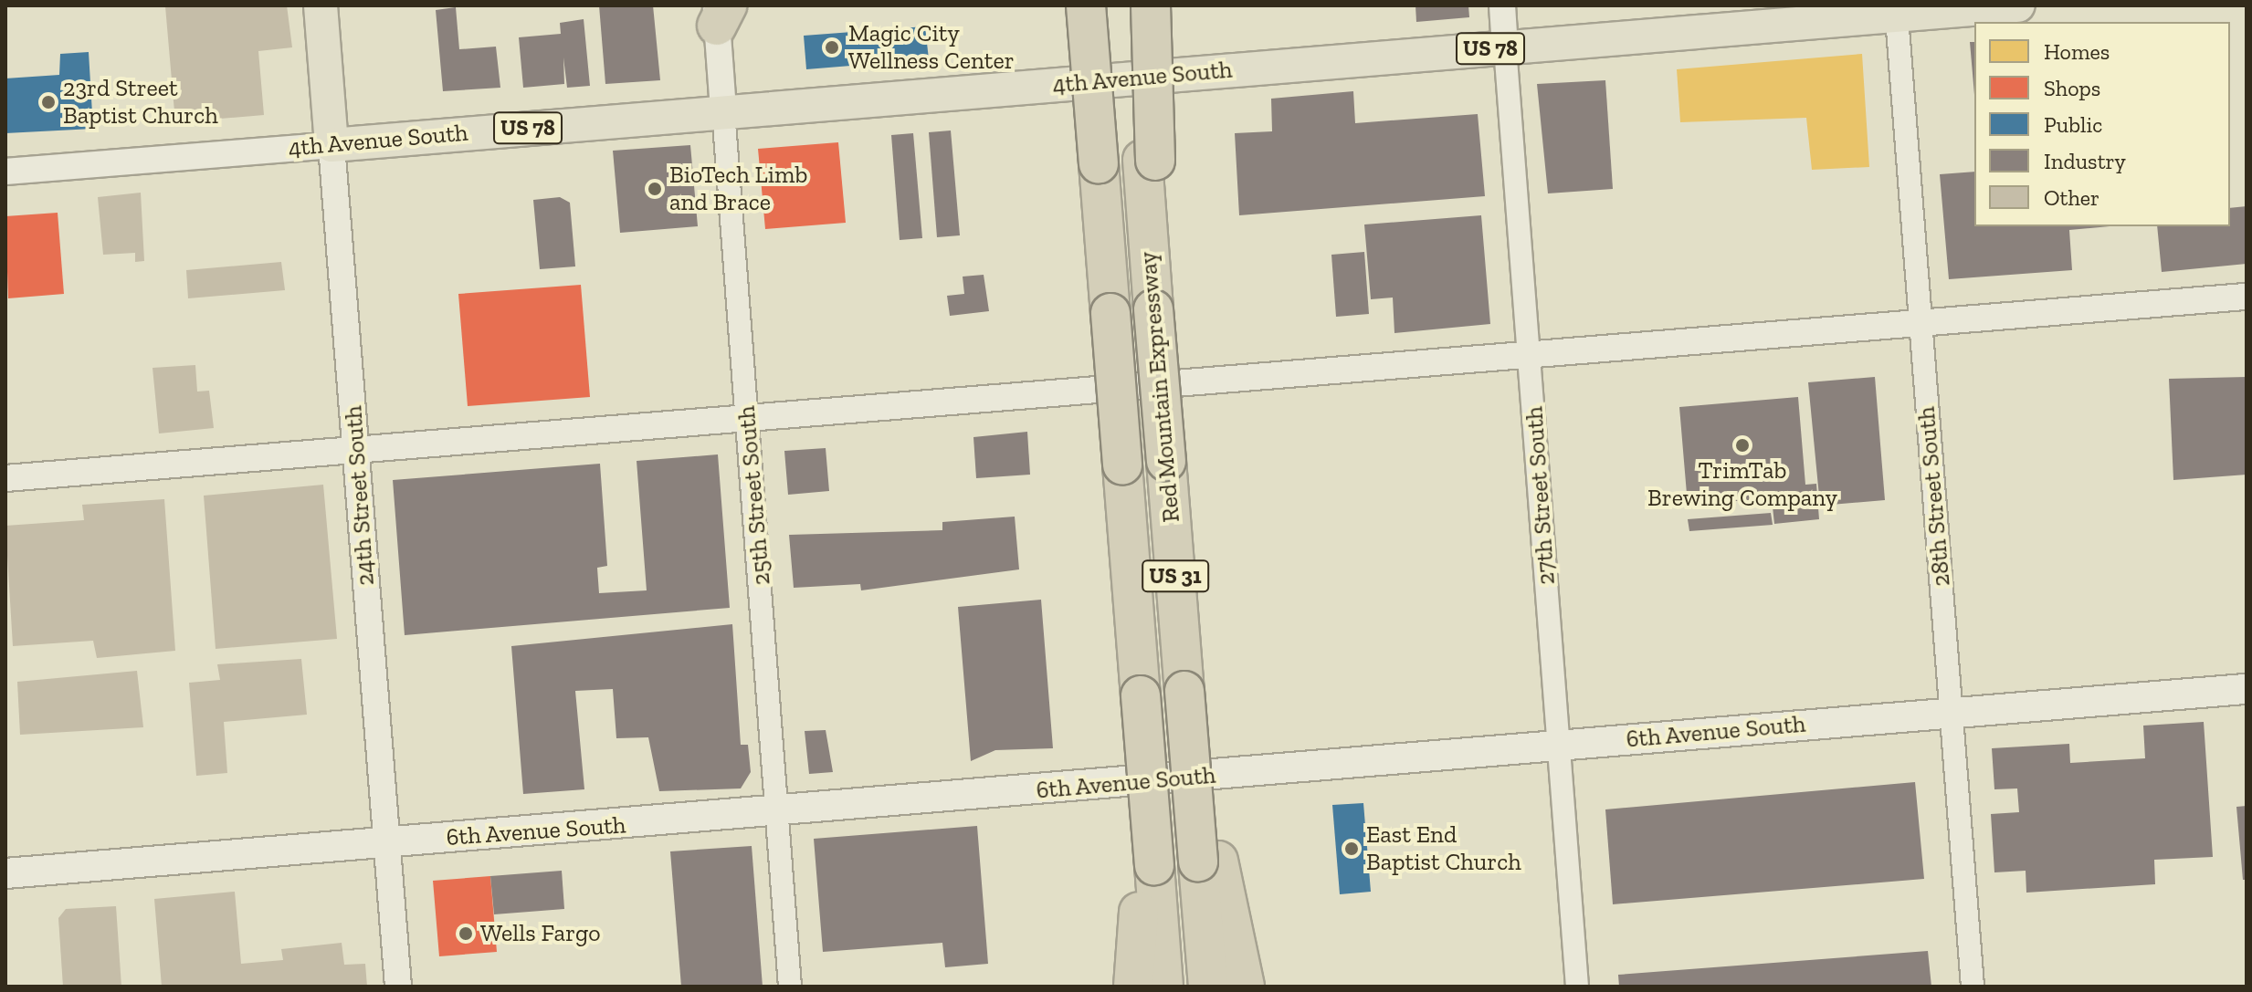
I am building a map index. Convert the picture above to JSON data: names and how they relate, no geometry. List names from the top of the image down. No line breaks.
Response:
{"streets":{"highway":["Red Mountain Expressway","US 31"],"main road":["US 78","4th Avenue South","24th Street South","6th Avenue South"],"street":["25th Street South","27th Street South","28th Street South"]},"crossings":[["4th Avenue South","24th Street South"],["4th Avenue South","25th Street South"],["4th Avenue South","27th Street South"],["4th Avenue South","28th Street South"],["24th Street South","6th Avenue South"],["25th Street South","6th Avenue South"],["27th Street South","6th Avenue South"],["28th Street South","6th Avenue South"]],"places":["Magic City Wellness Center","23rd Street Baptist Church","BioTech Limb and Brace","TrimTab Brewing Company","East End Baptist Church","Wells Fargo"],"legend":["Homes","Shops","Public","Industry","Other"]}
